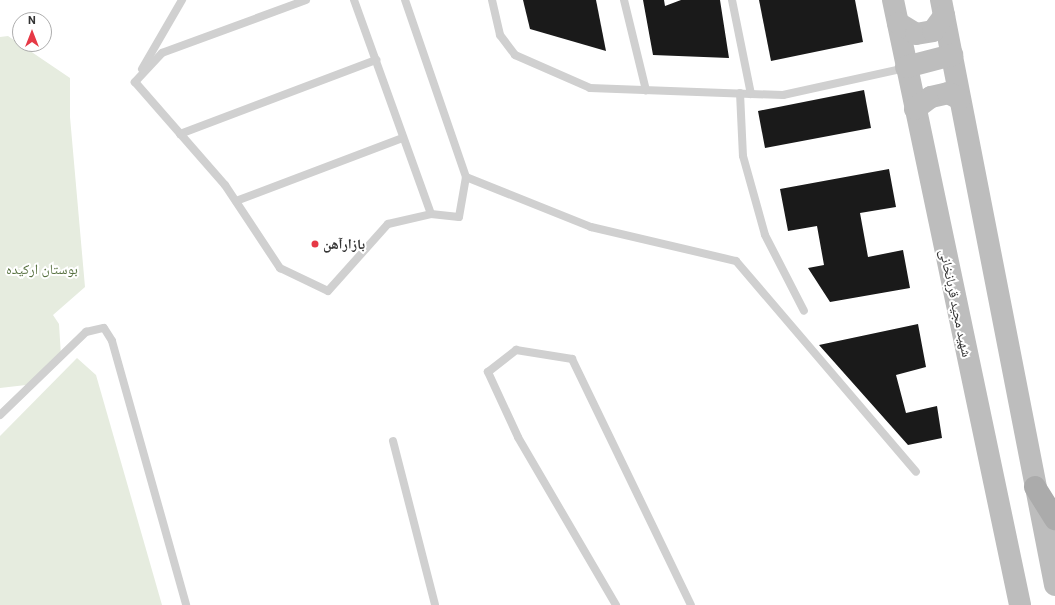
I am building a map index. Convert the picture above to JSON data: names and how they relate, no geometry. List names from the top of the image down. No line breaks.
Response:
{"streets":{"main road":["شهید مجید قربانخانی"]},"parks":["بوستان ارکیده"],"places":["بازارآهن"],"north":"top"}
